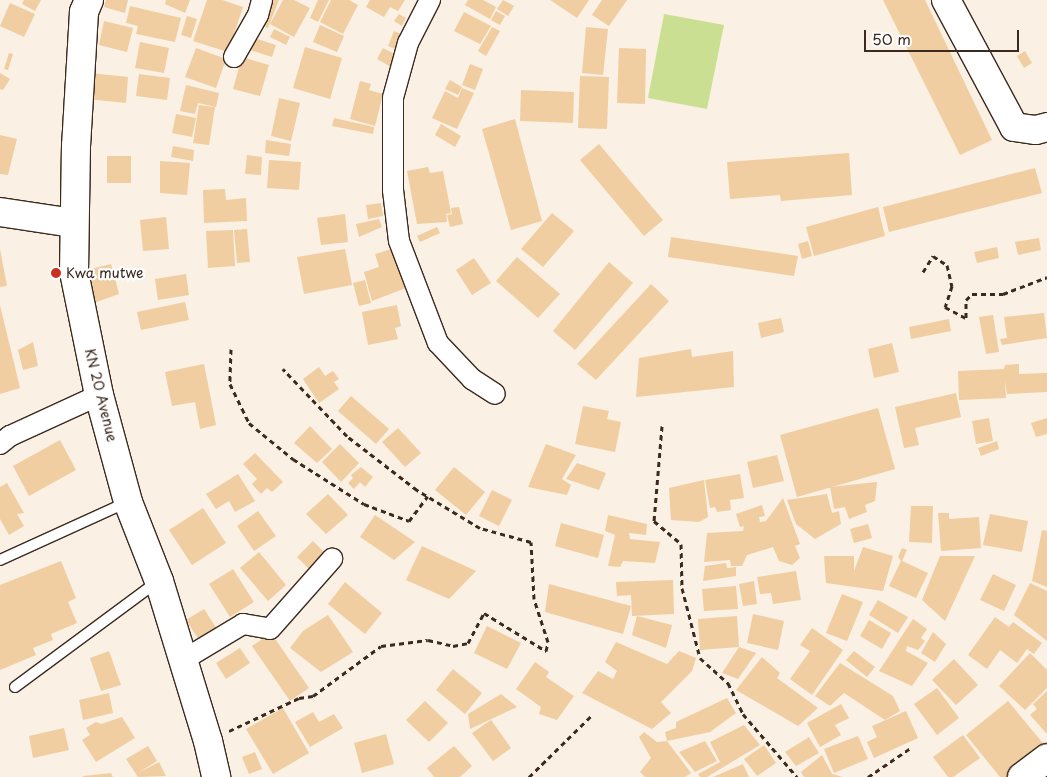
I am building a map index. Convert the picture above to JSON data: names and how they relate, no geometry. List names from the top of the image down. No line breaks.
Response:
{"streets":{"main road":["KN 20 Avenue"]},"places":["Kwa mutwe"],"scale_bar":"50 m"}
